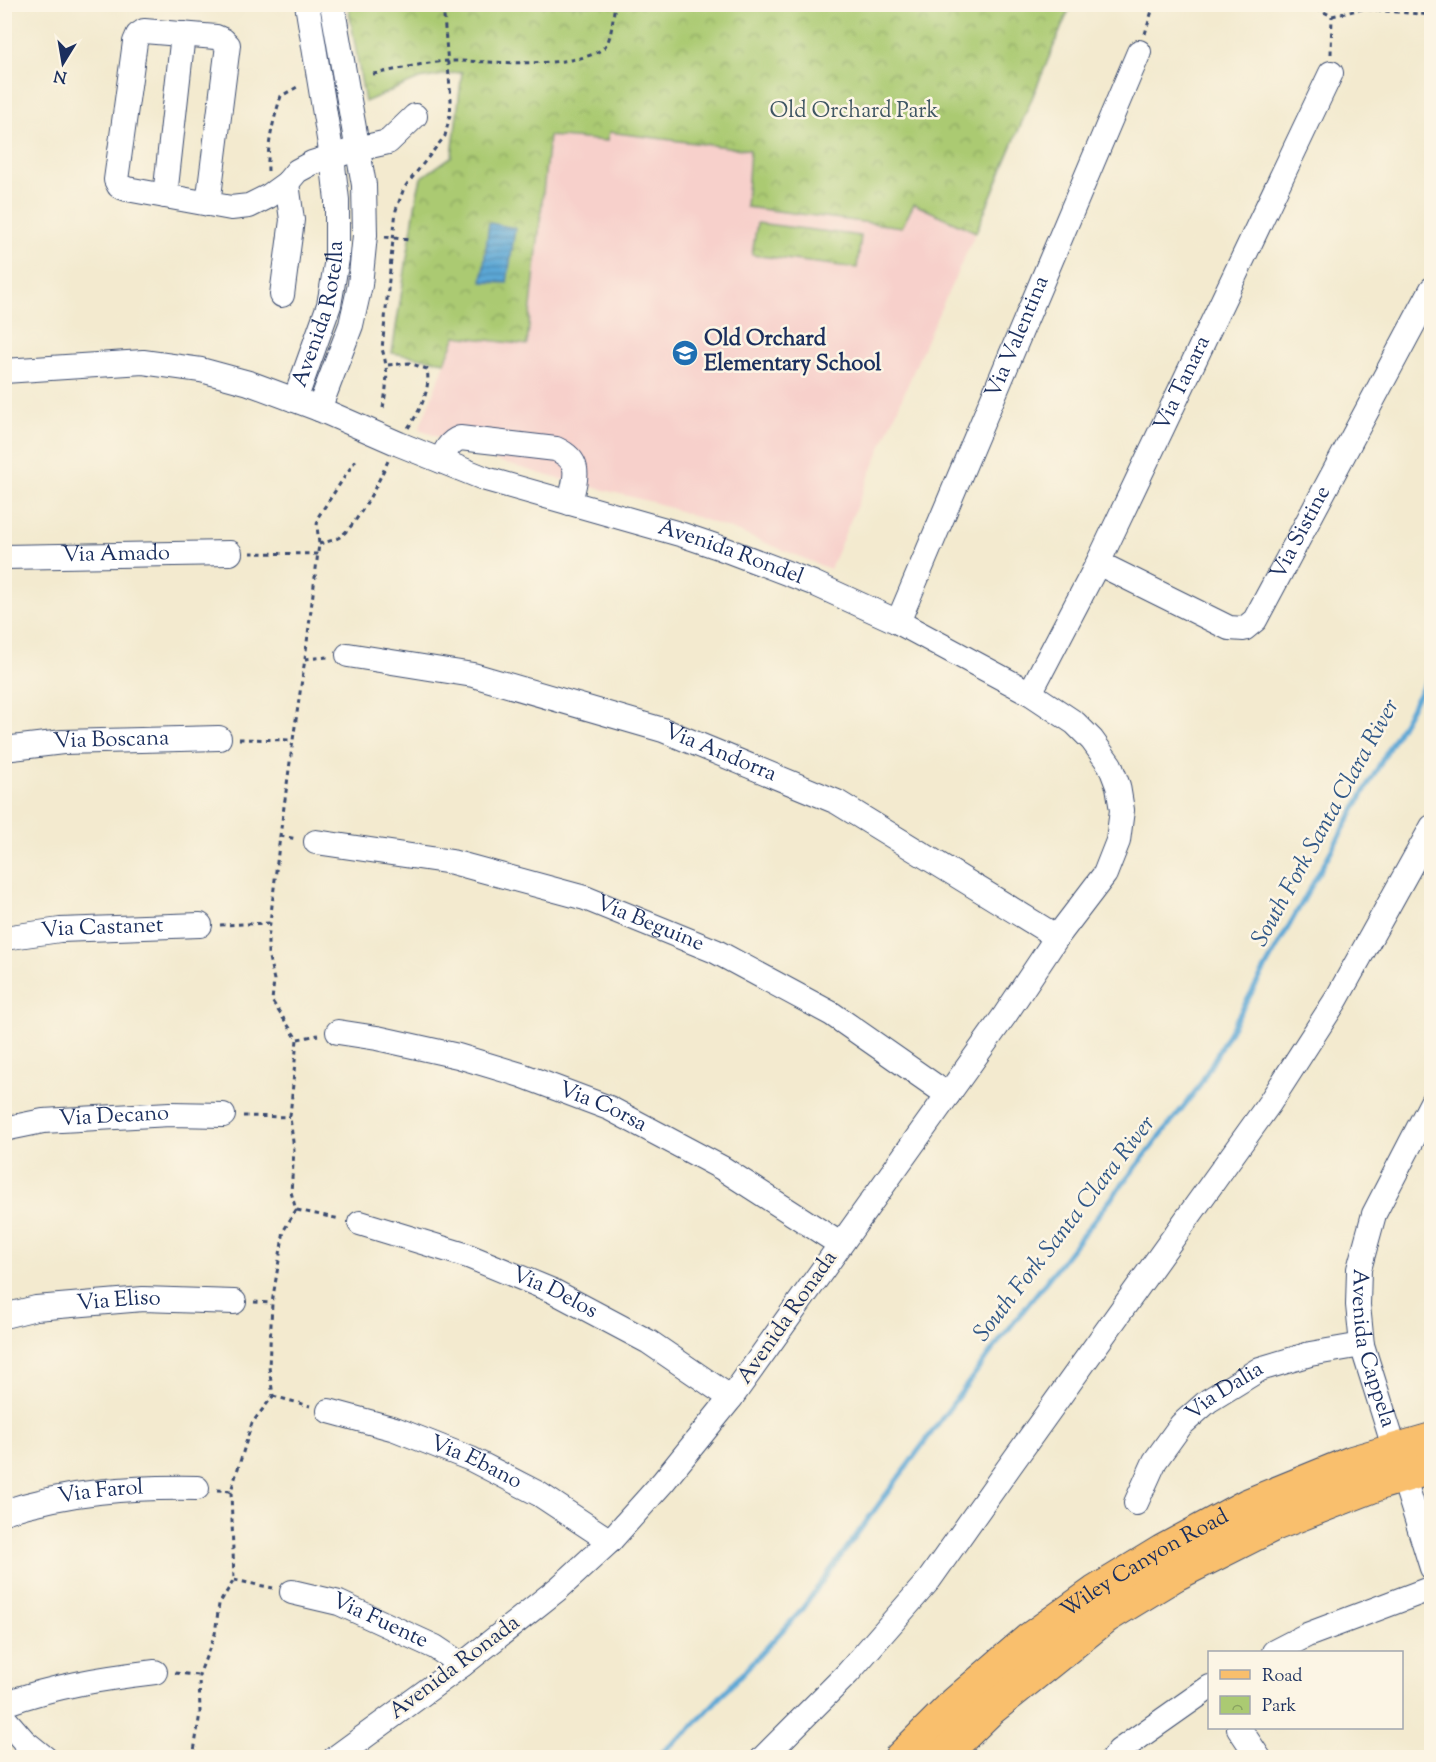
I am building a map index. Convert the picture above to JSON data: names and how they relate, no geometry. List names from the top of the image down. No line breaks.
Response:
{"streets":{"main road":["Wiley Canyon Road"],"street":["Avenida Rotella","Via Valentina","Via Tanara","Via Sistine","Avenida Rondel","Via Amado","Via Boscana","Via Andorra","Via Beguine","Via Castanet","Via Corsa","Via Decano","Via Delos","Via Eliso","Avenida Ronada","Avenida Cappela","Via Dalia","Via Ebano","Via Farol","Via Fuente"]},"crossings":[["Avenida Rotella","Avenida Rondel"],["Via Valentina","Avenida Rondel"],["Via Tanara","Via Sistine"],["Via Tanara","Avenida Rondel"],["Avenida Rondel","Avenida Ronada"],["Via Andorra","Avenida Ronada"],["Via Beguine","Avenida Ronada"],["Via Corsa","Avenida Ronada"],["Via Delos","Avenida Ronada"],["Avenida Ronada","Via Ebano"],["Avenida Ronada","Via Fuente"],["Avenida Cappela","Via Dalia"],["Avenida Cappela","Wiley Canyon Road"]],"water":["South Fork Santa Clara River"],"parks":["Old Orchard Park"],"places":{"school or university":["Old Orchard Elementary School"]},"legend":["Road","Park"],"north":"bottom"}
